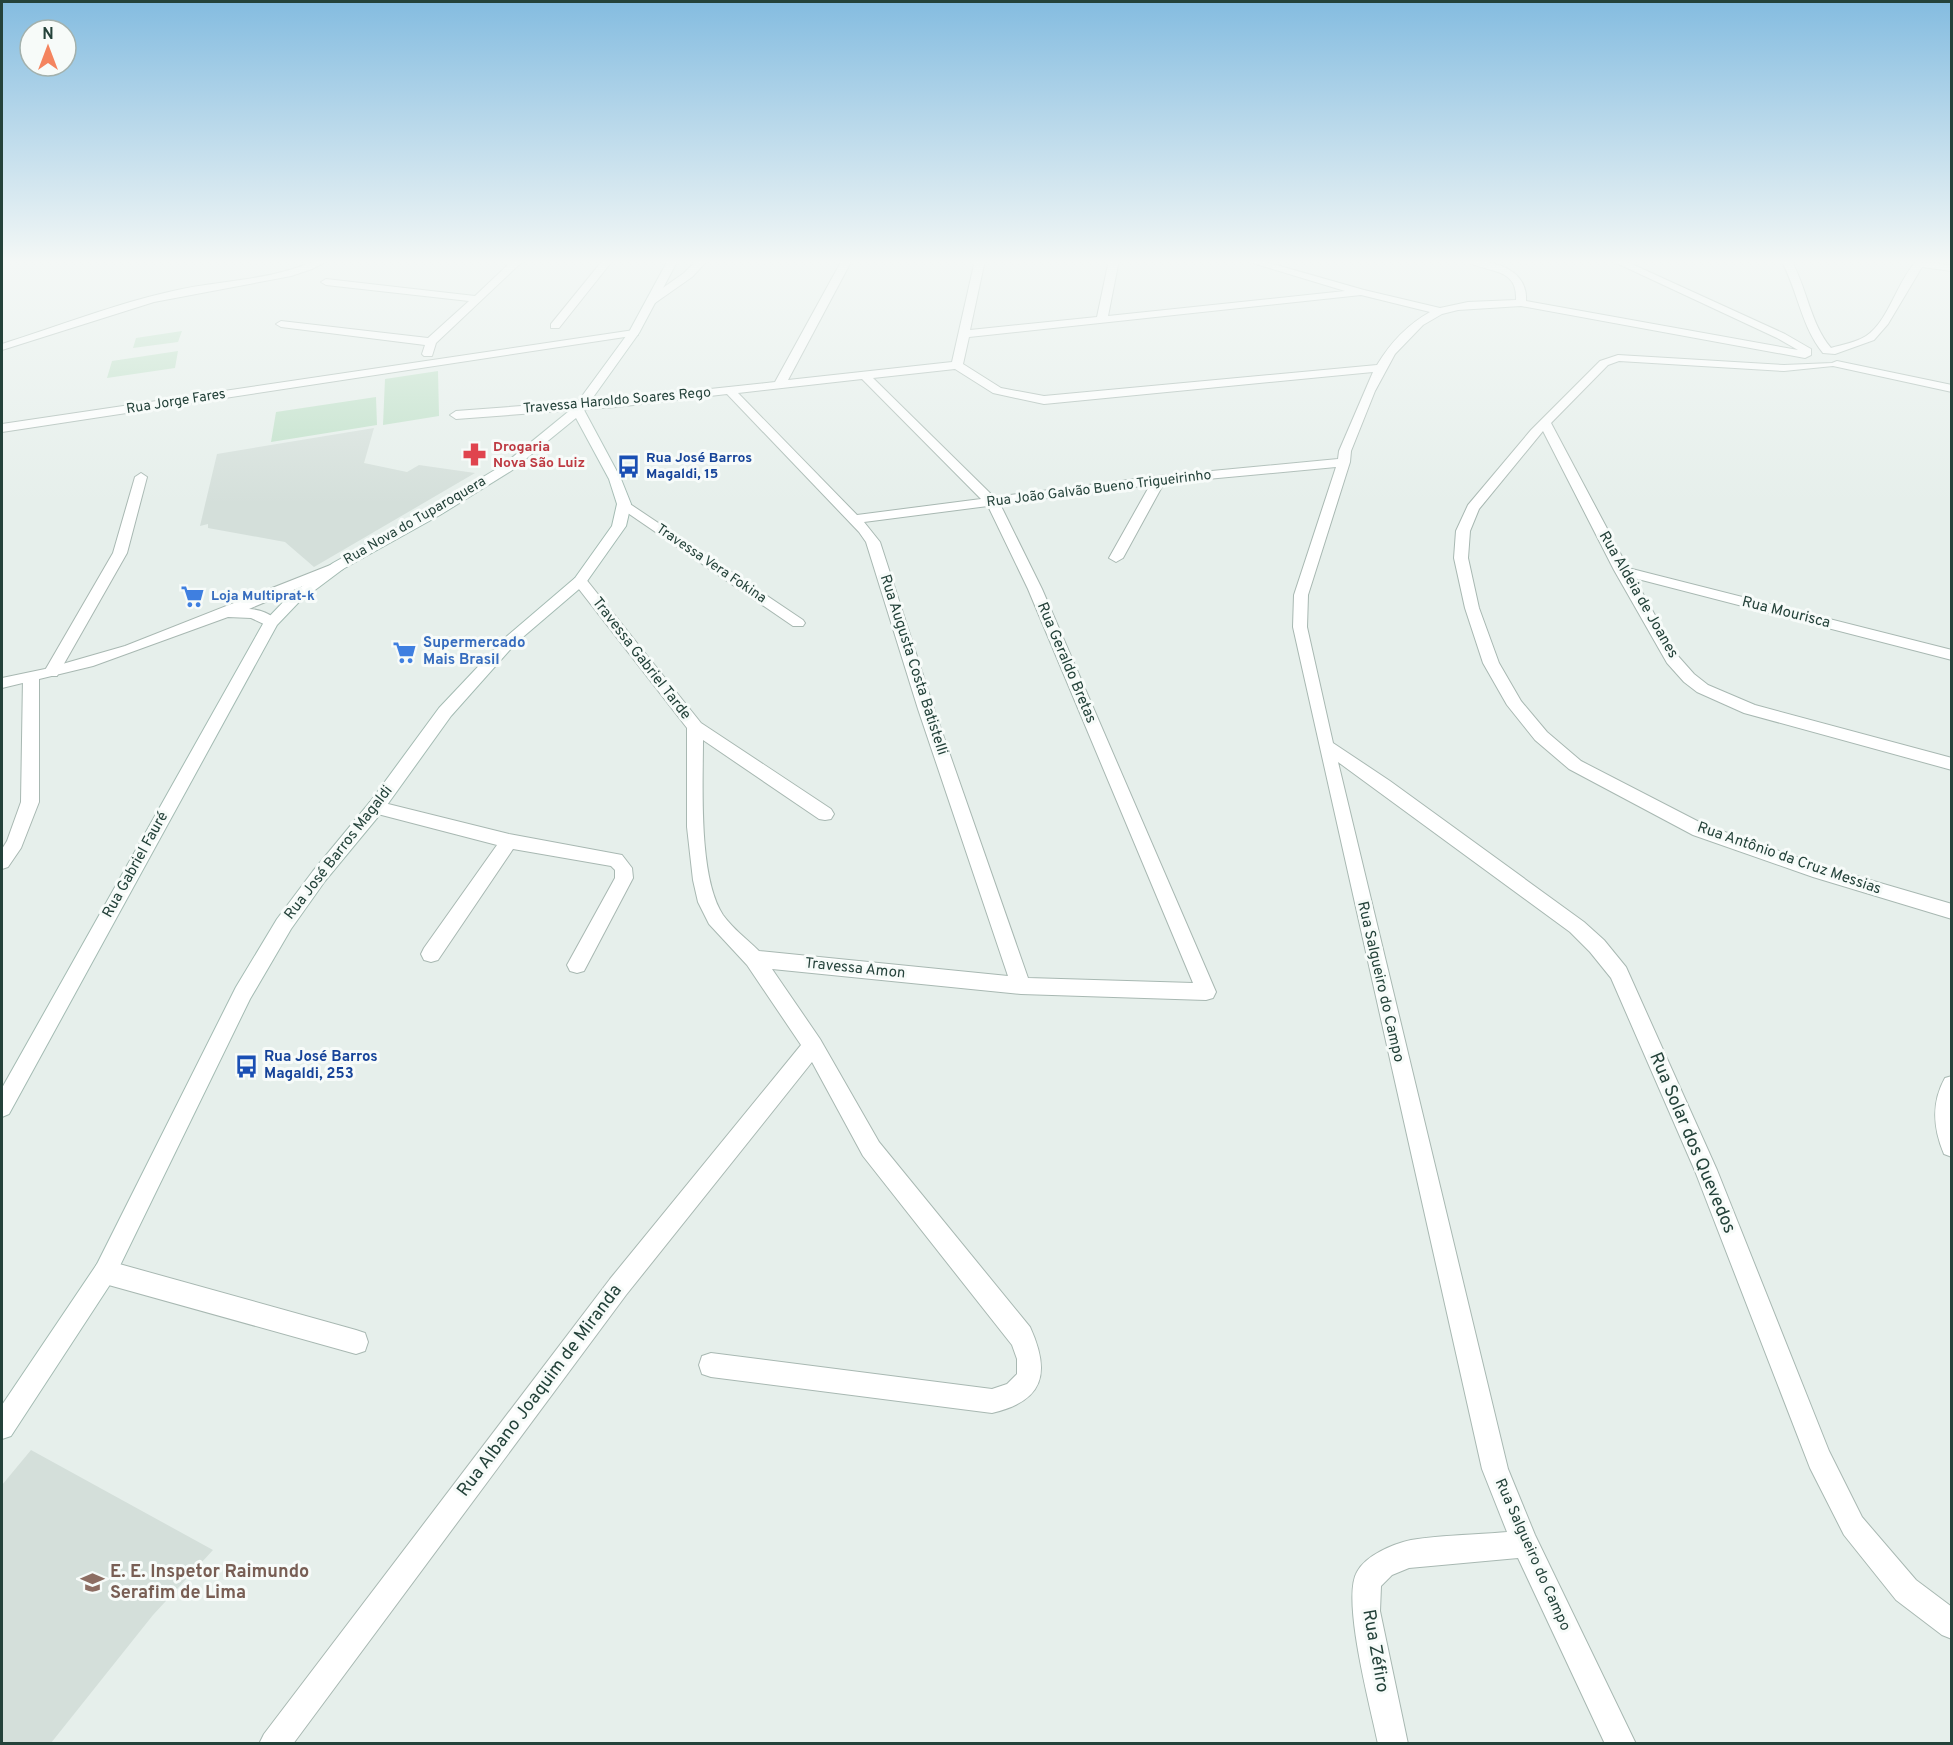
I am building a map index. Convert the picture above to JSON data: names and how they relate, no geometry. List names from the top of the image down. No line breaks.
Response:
{"streets":{"street":["Travessa Haroldo Soares Rego","Rua Jorge Fares","Rua João Galvão Bueno Trigueirinho","Rua Nova do Tuparoquera","Travessa Vera Fokina","Rua Aldeia de Joanes","Rua Mourisca","Travessa Gabriel Tarde","Rua Geraldo Bretas","Rua Augusta Costa Batistelli","Rua José Barros Magaldi","Rua Antônio da Cruz Messias","Rua Gabriel Fauré","Travessa Amon","Rua Salgueiro do Campo","Rua Solar dos Quevedos","Rua Albano Joaquim de Miranda","Rua Zéfiro"]},"crossings":[["Travessa Haroldo Soares Rego","Rua Nova do Tuparoquera"],["Travessa Haroldo Soares Rego","Rua Geraldo Bretas"],["Travessa Haroldo Soares Rego","Rua Augusta Costa Batistelli"],["Rua João Galvão Bueno Trigueirinho","Rua Geraldo Bretas"],["Rua João Galvão Bueno Trigueirinho","Rua Augusta Costa Batistelli"],["Rua João Galvão Bueno Trigueirinho","Rua Salgueiro do Campo"],["Rua Nova do Tuparoquera","Rua Gabriel Fauré"],["Travessa Vera Fokina","Rua José Barros Magaldi"],["Rua Aldeia de Joanes","Rua Mourisca"],["Rua Aldeia de Joanes","Rua Antônio da Cruz Messias"],["Travessa Gabriel Tarde","Rua José Barros Magaldi"],["Rua Geraldo Bretas","Travessa Amon"],["Rua Augusta Costa Batistelli","Travessa Amon"],["Rua Antônio da Cruz Messias","Rua Salgueiro do Campo"],["Rua Salgueiro do Campo","Rua Solar dos Quevedos"],["Rua Salgueiro do Campo","Rua Zéfiro"]],"places":{"pharmacy":["Drogaria Nova São Luiz"],"bus stop":["Rua José Barros Magaldi, 15","Rua José Barros Magaldi, 253"],"supermarket":["Loja Multiprat-k","Supermercado Mais Brasil"],"school or university":["E. E. Inspetor Raimundo Serafim de Lima"]},"north":"top"}
